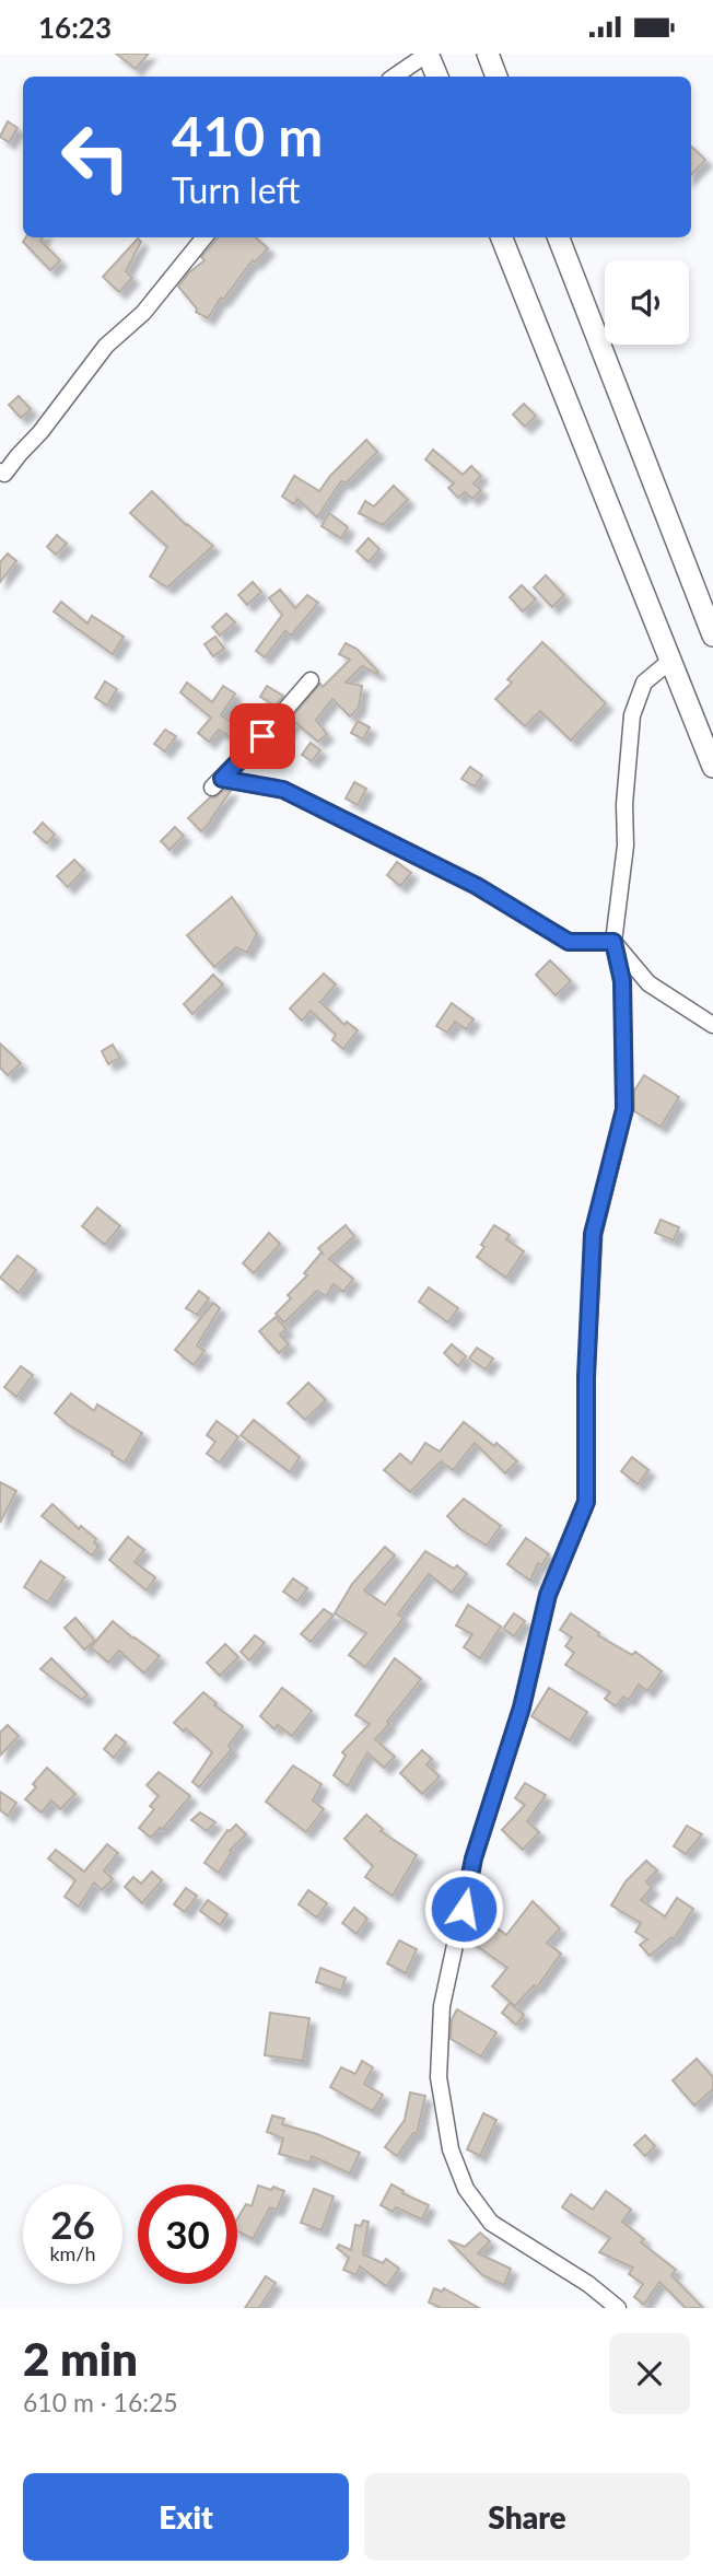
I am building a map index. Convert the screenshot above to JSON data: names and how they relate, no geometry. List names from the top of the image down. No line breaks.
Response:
{"page":{"status":"16:23","turn":["410 m","Turn left"],"speed":"26 km/h","limit":"30","heading":["2 min","610 m · 16:25"],"buttons":["Exit","Share"]}}
